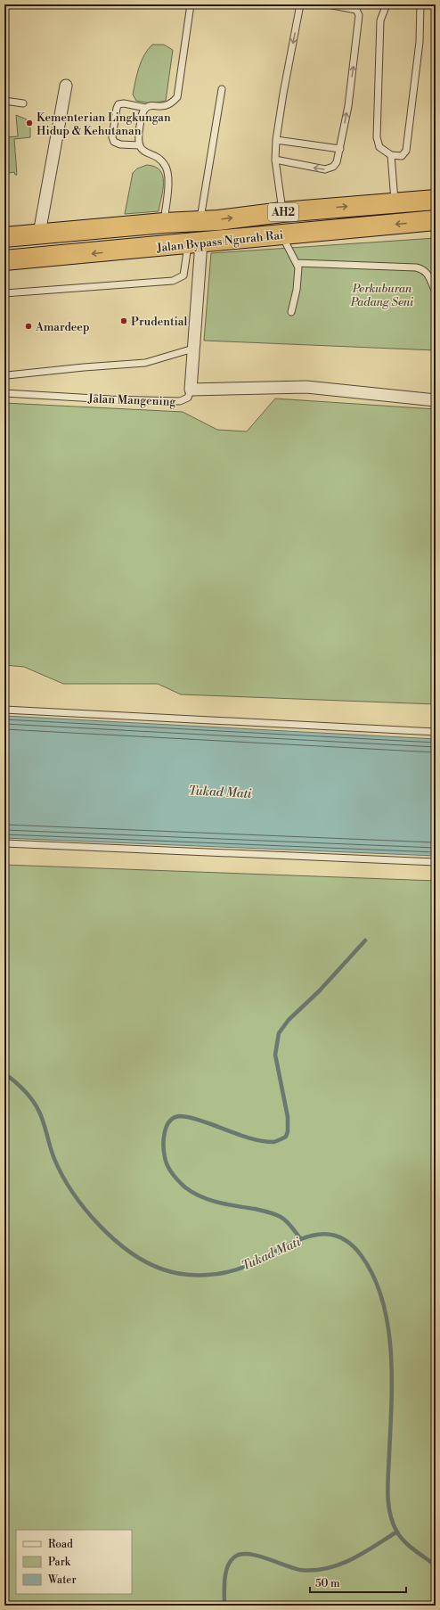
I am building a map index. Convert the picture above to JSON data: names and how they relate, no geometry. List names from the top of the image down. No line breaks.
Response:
{"streets":{"highway":["AH2","Jalan Bypass Ngurah Rai"],"street":["Jalan Mangening"]},"crossings":[["Jalan Bypass Ngurah Rai","Jalan Mangening"]],"water":["Tukad Mati"],"parks":["Perkuburan Padang Seni"],"places":["Kementerian Lingkungan Hidup & Kehutanan","Prudential","Amardeep"],"legend":["Road","Park","Water"],"scale_bar":"50 m"}
